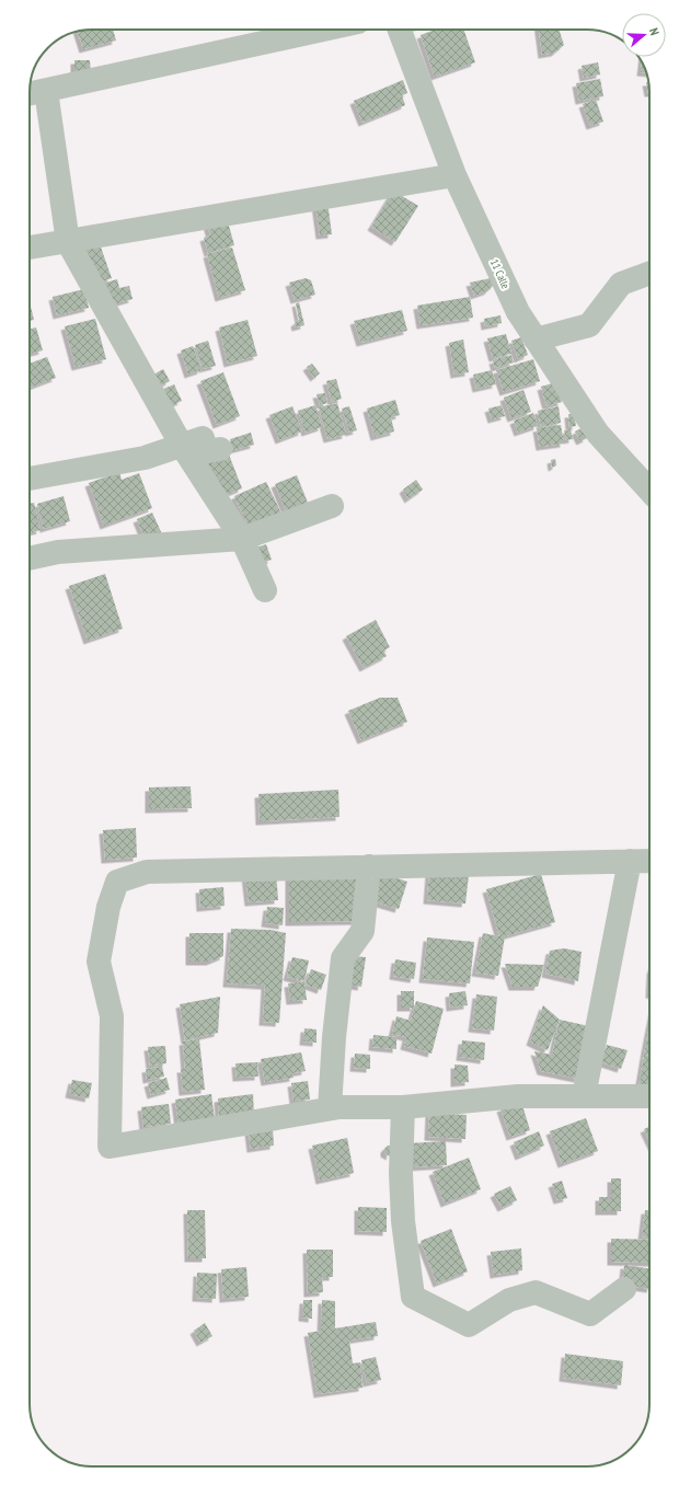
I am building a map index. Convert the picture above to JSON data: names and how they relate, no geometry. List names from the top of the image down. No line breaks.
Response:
{"streets":{"street":["11 Calle"]},"north":"right"}
